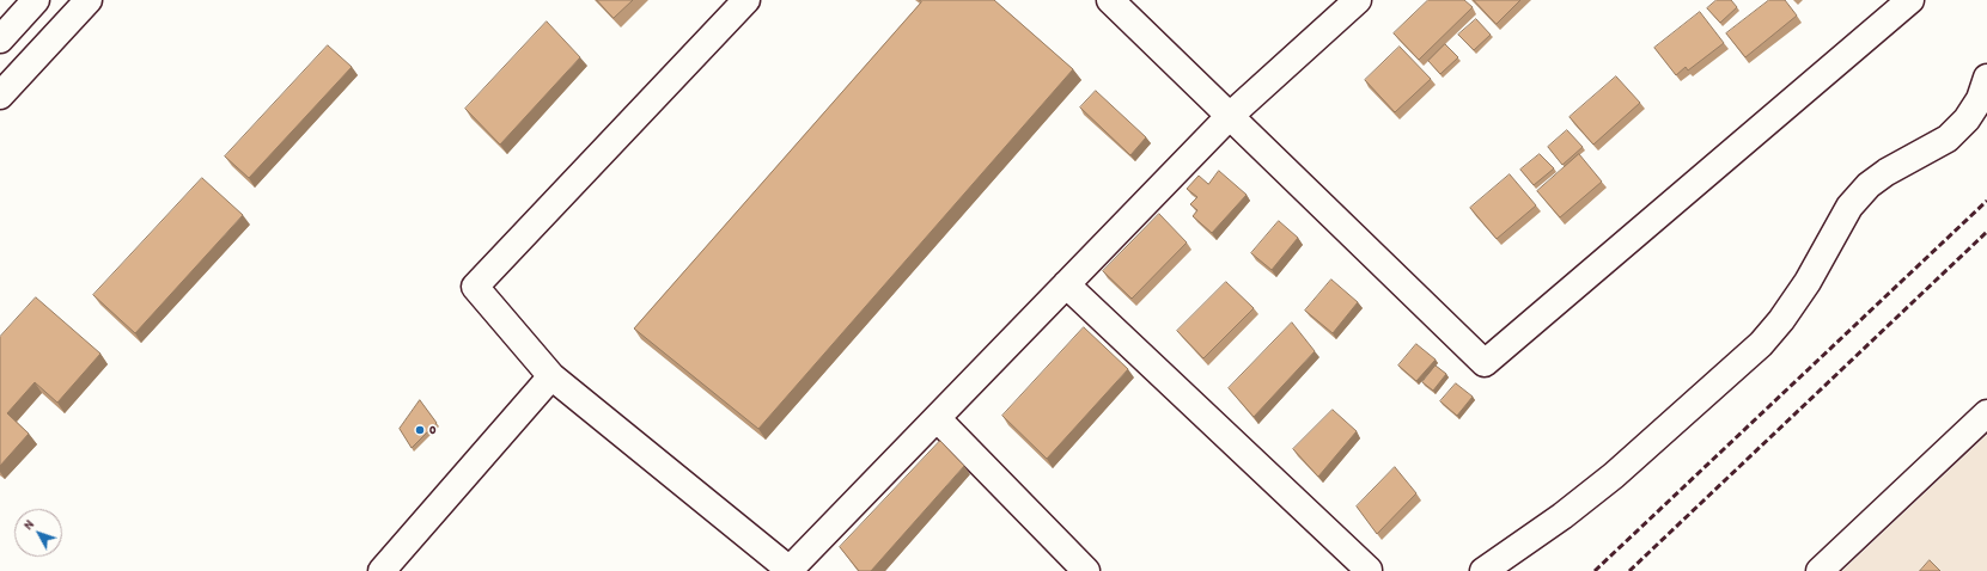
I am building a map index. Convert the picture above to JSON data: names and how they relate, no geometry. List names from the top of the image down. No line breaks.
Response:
{"places":["o"],"north":"top left"}
